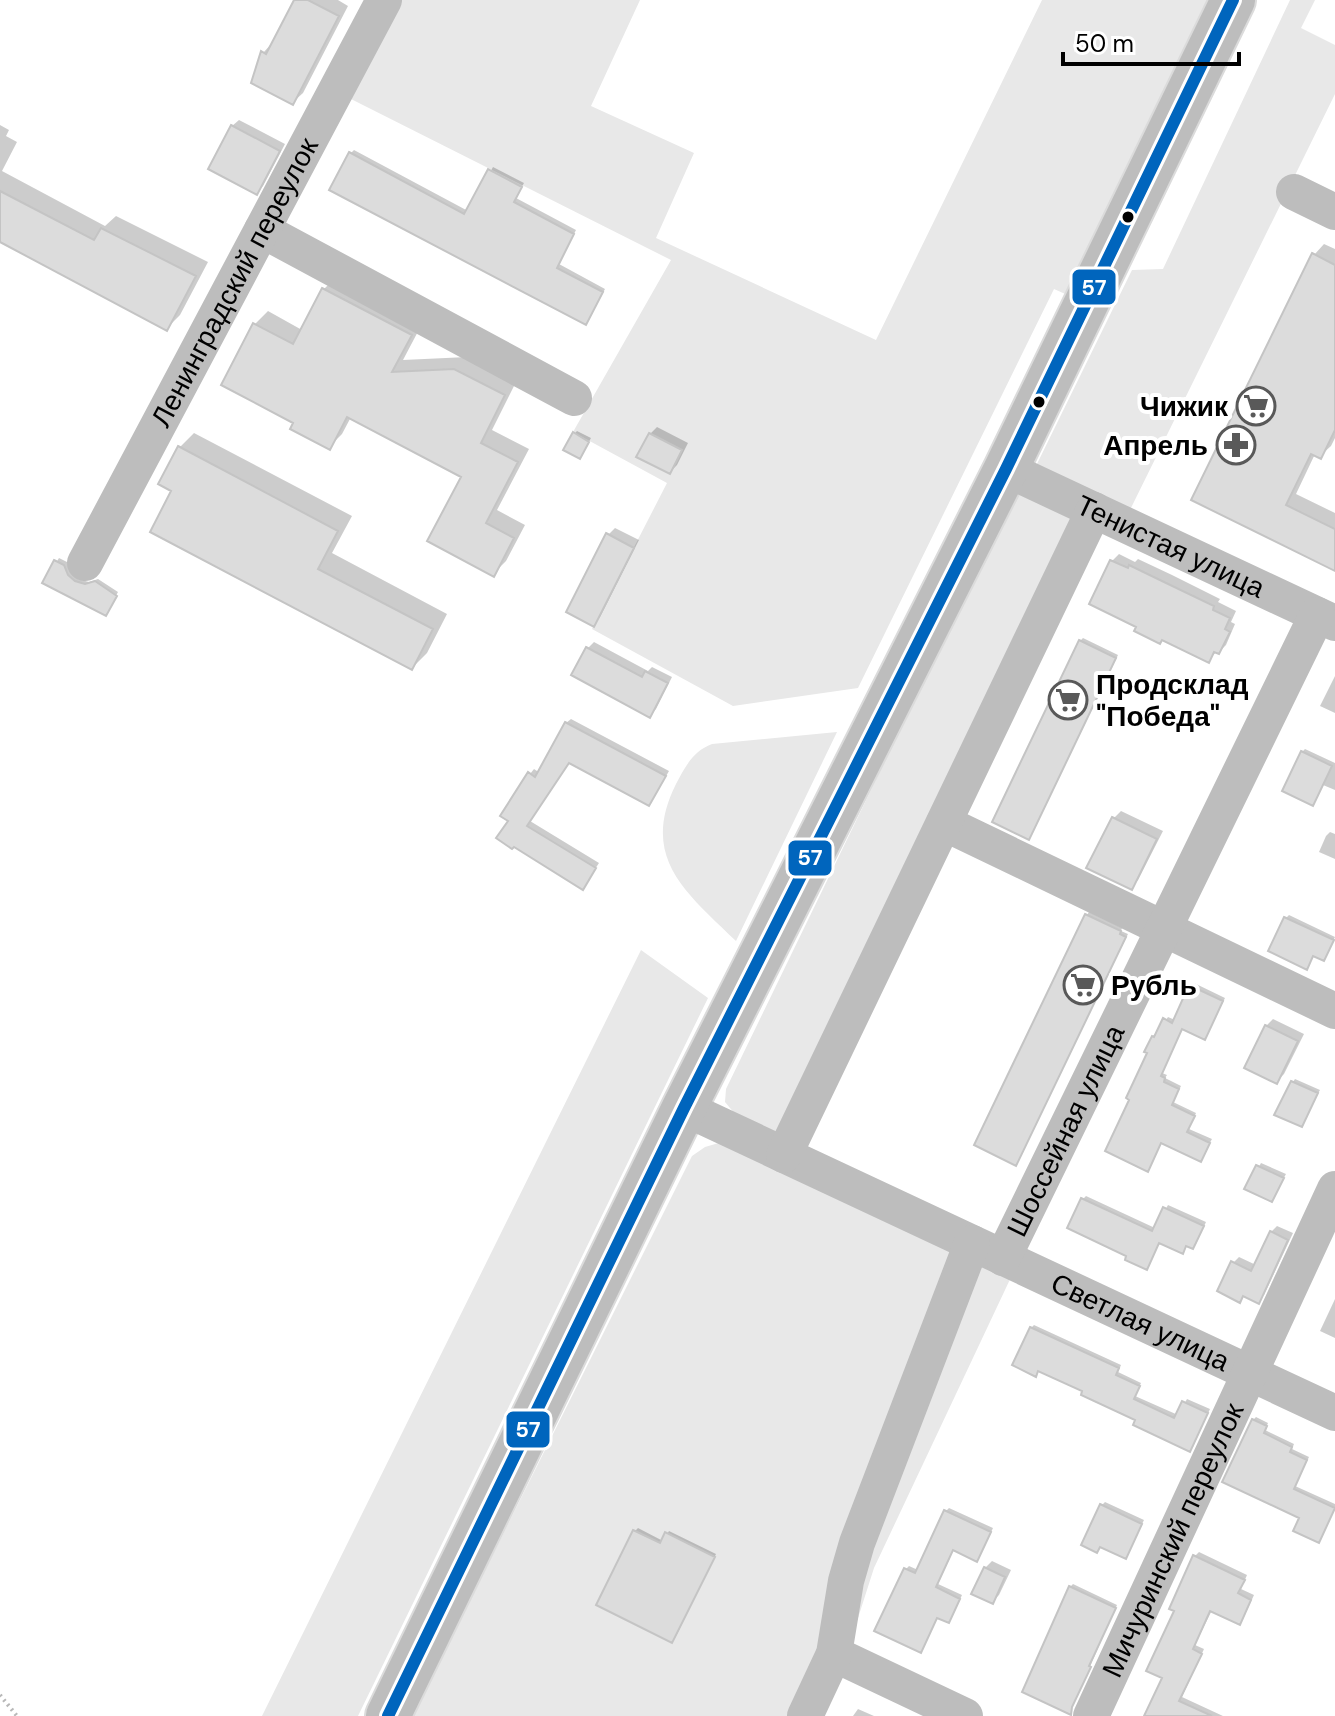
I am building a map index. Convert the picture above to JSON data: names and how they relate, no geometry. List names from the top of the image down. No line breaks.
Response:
{"streets":{"street":["Ленинградский переулок","Тенистая улица","Шоссейная улица","Светлая улица","Мичуринский переулок"]},"crossings":[["Тенистая улица","Шоссейная улица"],["Шоссейная улица","Светлая улица"],["Светлая улица","Мичуринский переулок"]],"places":{"supermarket":["Чижик","Продсклад \"Победа\"","Рубль"],"pharmacy":["Апрель"]},"lines":["transit line 57"],"scale_bar":"50 m"}
